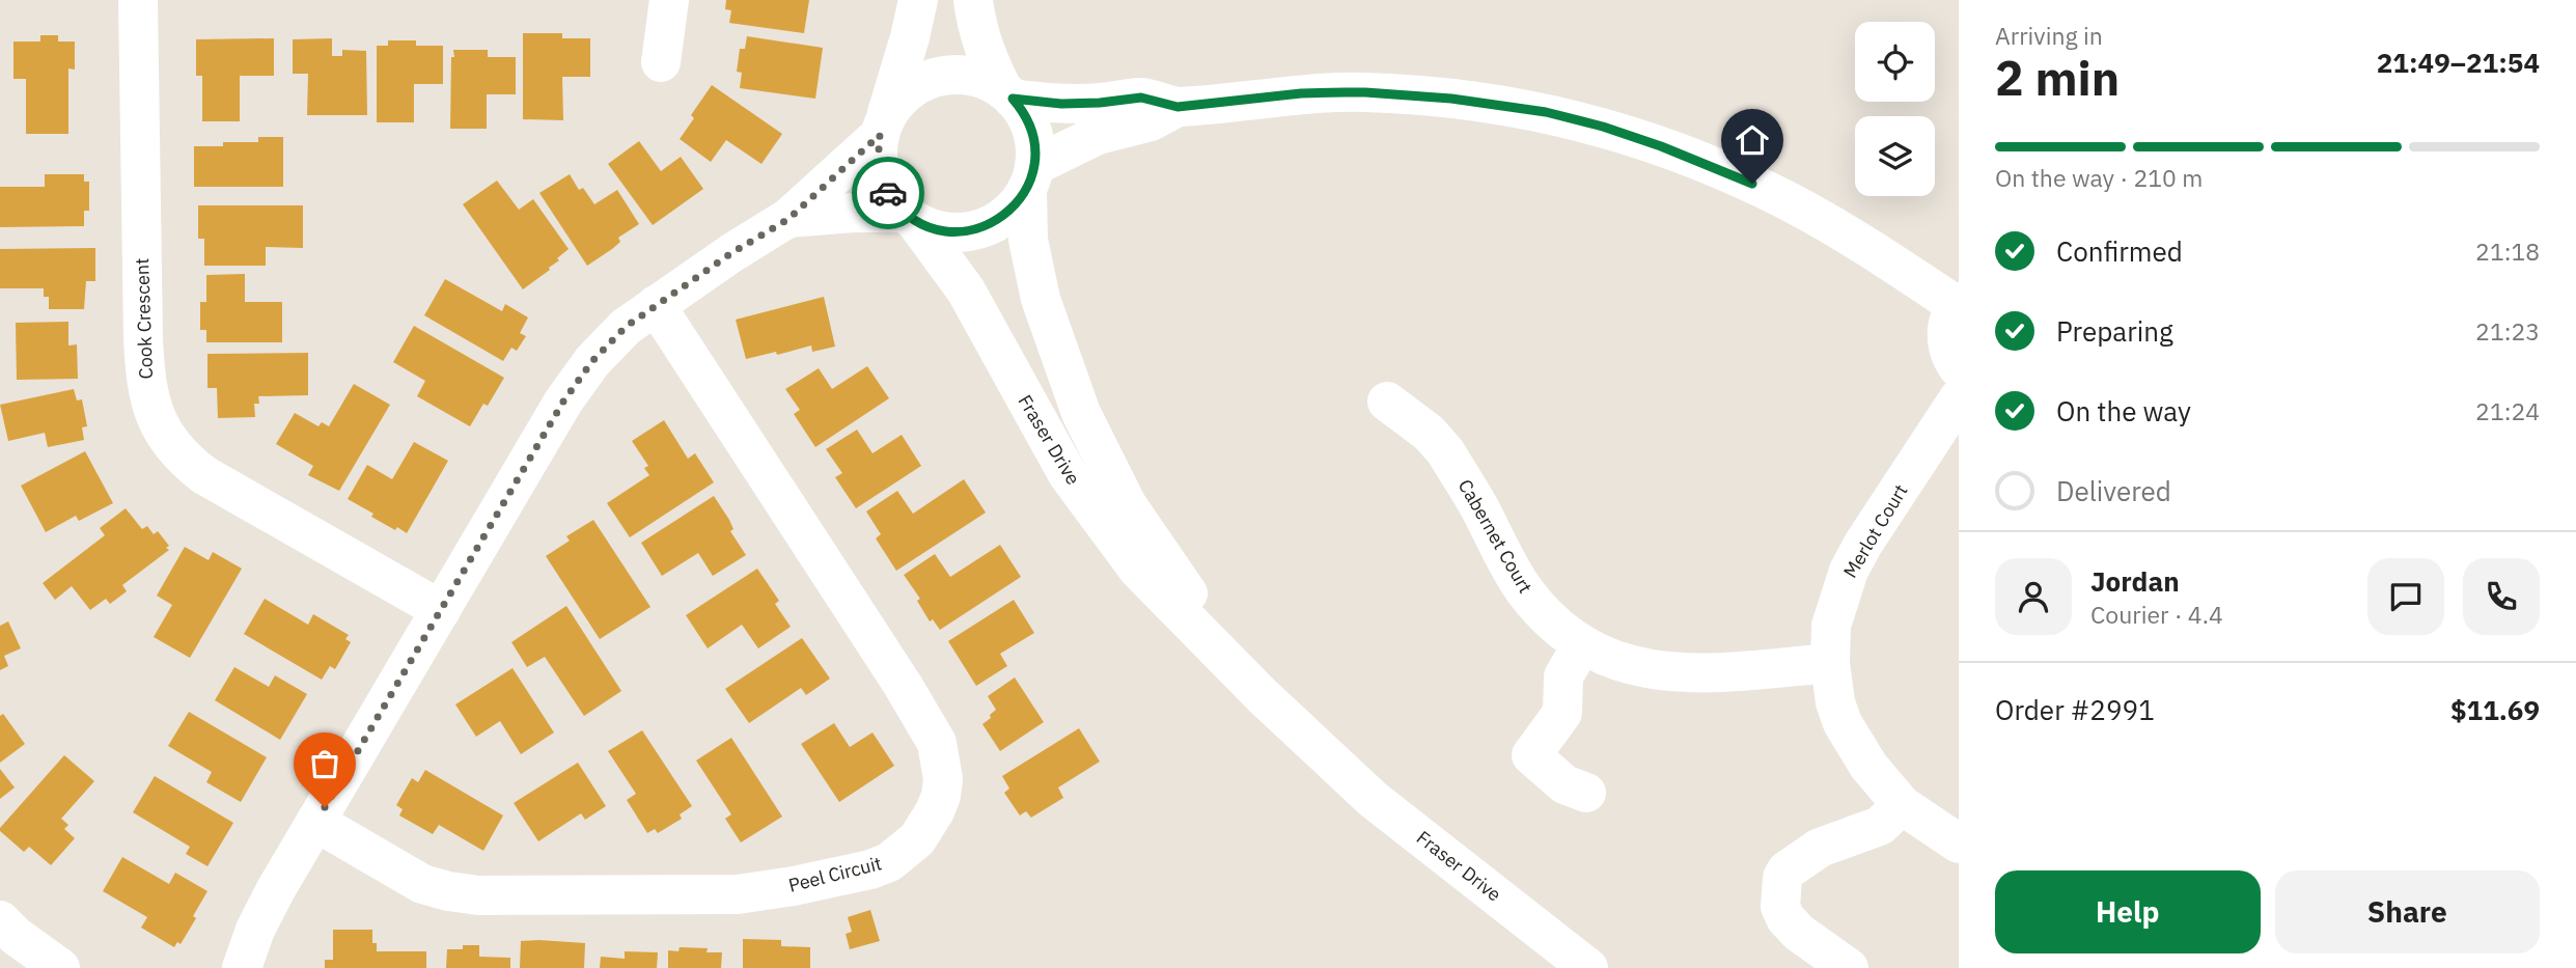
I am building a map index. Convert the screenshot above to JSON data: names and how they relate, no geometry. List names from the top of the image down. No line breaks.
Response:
{"streets":{"street":["Cook Crescent","Fraser Drive","Merlot Court","Cabernet Court","Peel Circuit"]},"crossings":[["Merlot Court","Cabernet Court"]],"page":{"heading":["2 min","Arriving in","21:49–21:54"],"panel":["Jordan","Courier · 4.4","Order #2991","$11.69"],"bar":"On the way · 210 m","list":[["Confirmed","21:18"],["Preparing","21:23"],["On the way","21:24"],"Delivered"],"buttons":["Help","Share"]}}
